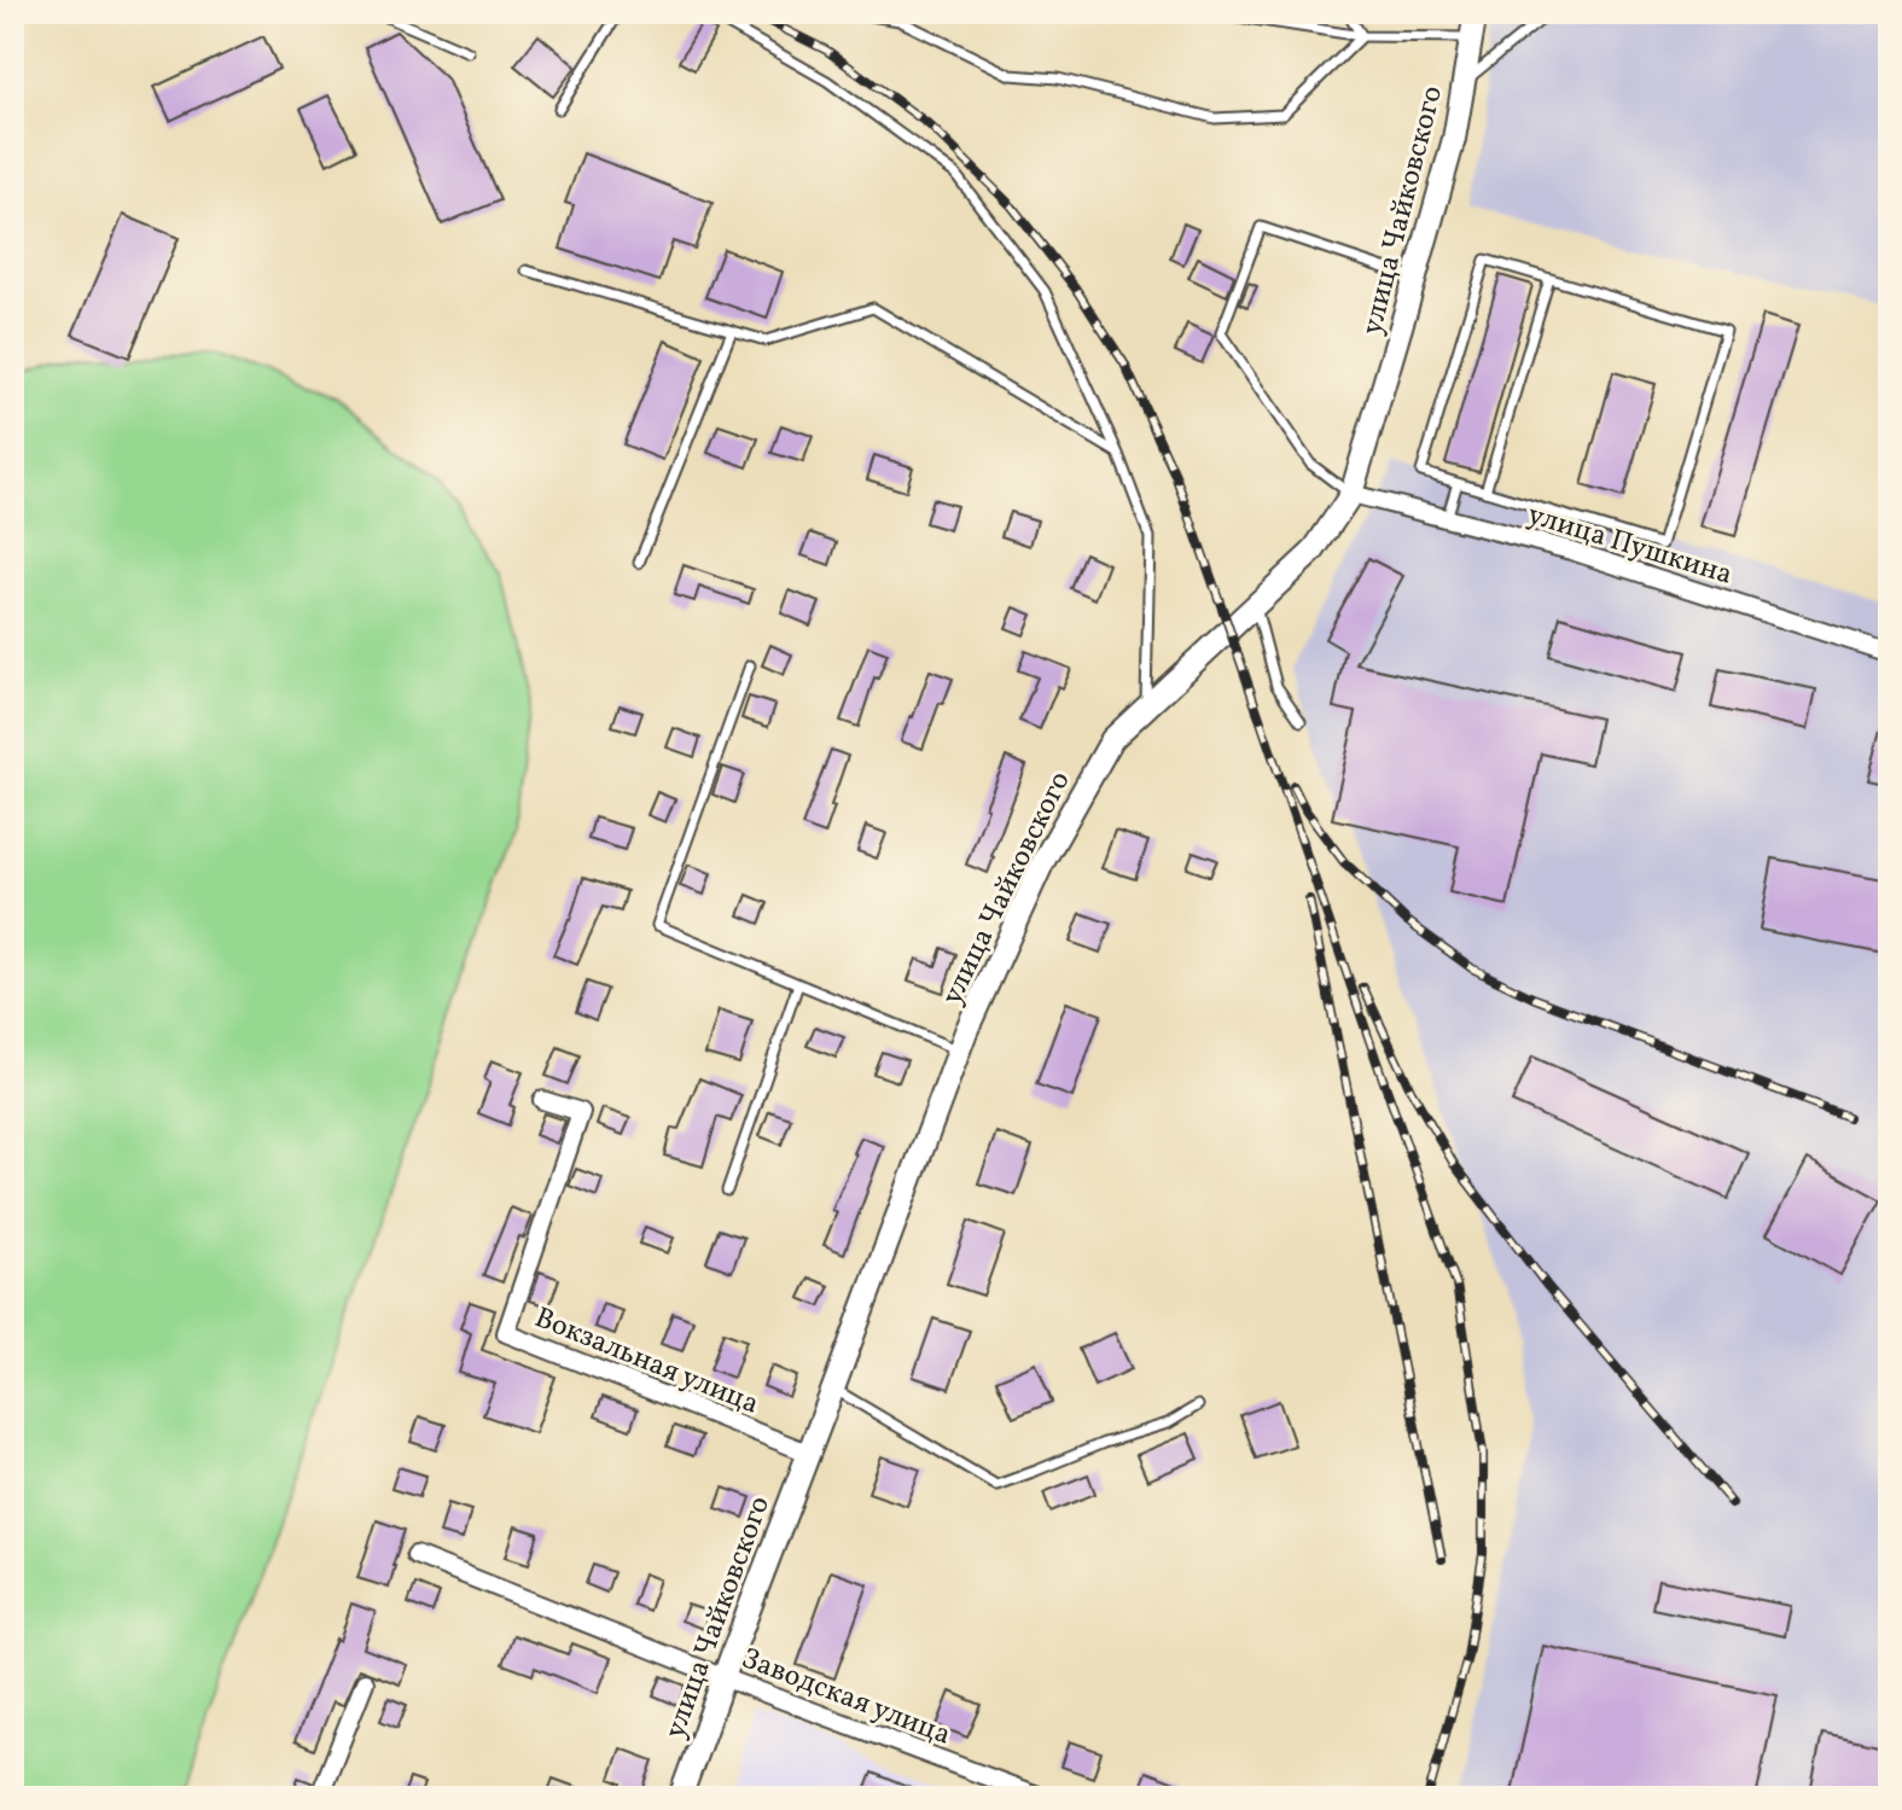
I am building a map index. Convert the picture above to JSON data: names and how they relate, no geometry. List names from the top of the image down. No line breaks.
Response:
{"streets":{"street":["улица Чайковского","улица Пушкина","Вокзальная улица","Заводская улица"]},"crossings":[["улица Чайковского","улица Пушкина"],["улица Чайковского","Вокзальная улица"],["улица Чайковского","Заводская улица"]]}
